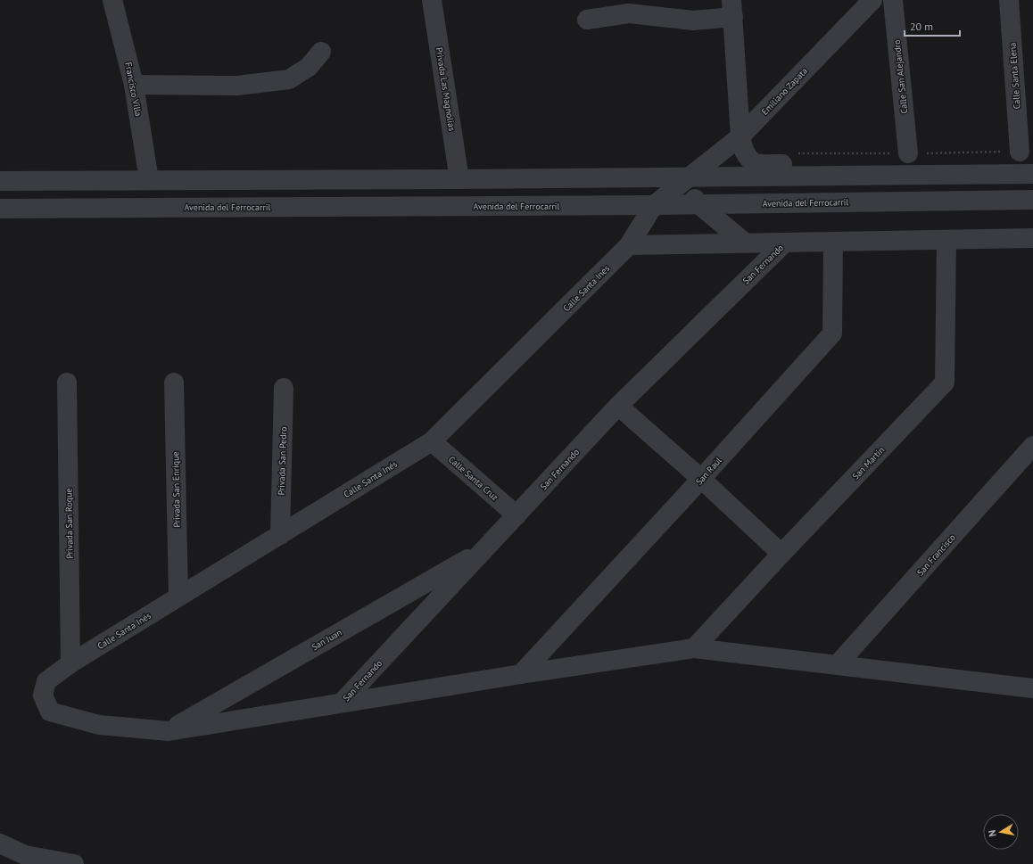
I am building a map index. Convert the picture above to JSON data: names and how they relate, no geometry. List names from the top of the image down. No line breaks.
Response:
{"streets":{"street":["Calle Santa Elena","Calle San Alejandro","Francisco Villa","Privada Las Magnolias","Emiliano Zapata","Avenida del Ferrocarril","San Fernando","Calle Santa Inés","Privada San Pedro","San Martín","San Raúl","Calle Santa Cruz","Privada San Enrique","Privada San Roque","San Francisco","San Juan"]},"crossings":[["Emiliano Zapata","Avenida del Ferrocarril"],["Emiliano Zapata","Calle Santa Inés"],["Avenida del Ferrocarril","Calle Santa Inés"],["San Fernando","Calle Santa Cruz"],["San Fernando","San Juan"],["Calle Santa Inés","Privada San Pedro"],["Calle Santa Inés","Calle Santa Cruz"],["Calle Santa Inés","Privada San Enrique"],["Calle Santa Inés","Privada San Roque"],["Calle Santa Inés","San Juan"]],"scale_bar":"20 m","north":"left"}
